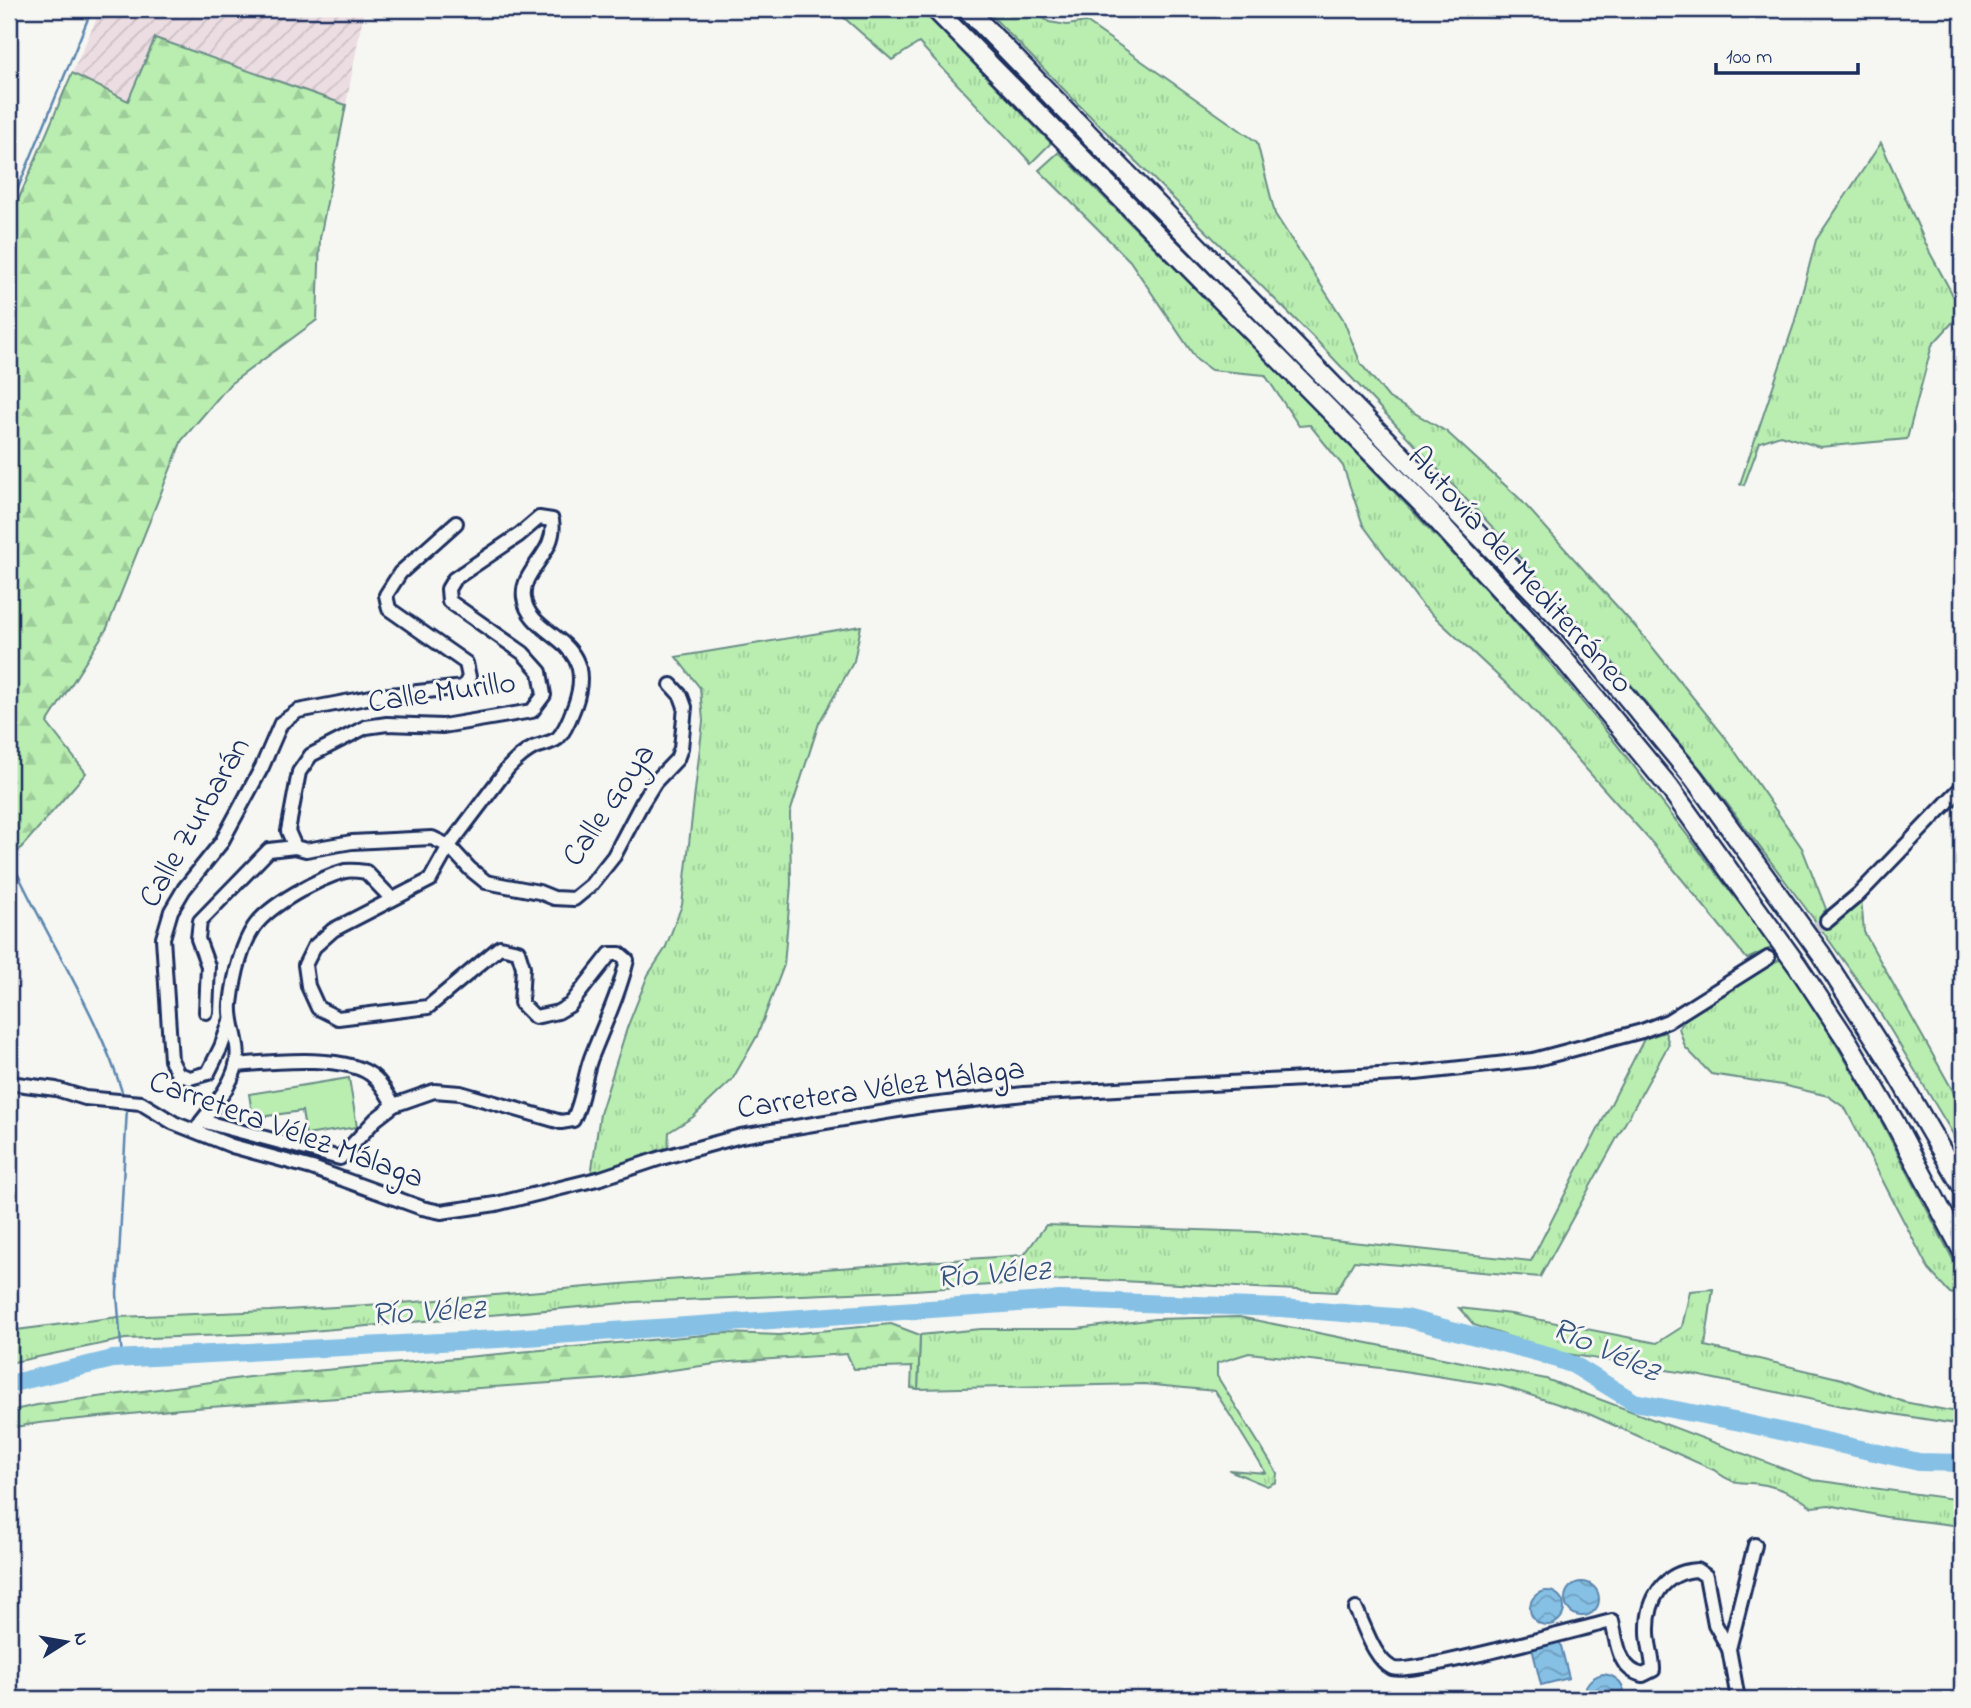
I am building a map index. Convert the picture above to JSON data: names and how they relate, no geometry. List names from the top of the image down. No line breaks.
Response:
{"streets":{"highway":["Autovía del Mediterráneo"],"street":["Calle Murillo","Calle Goya","Calle Zurbarán","Carretera Vélez Málaga"]},"crossings":[["Calle Murillo","Calle Goya"],["Calle Zurbarán","Carretera Vélez Málaga"]],"water":["Río Vélez"],"scale_bar":"100 m","north":"right"}
